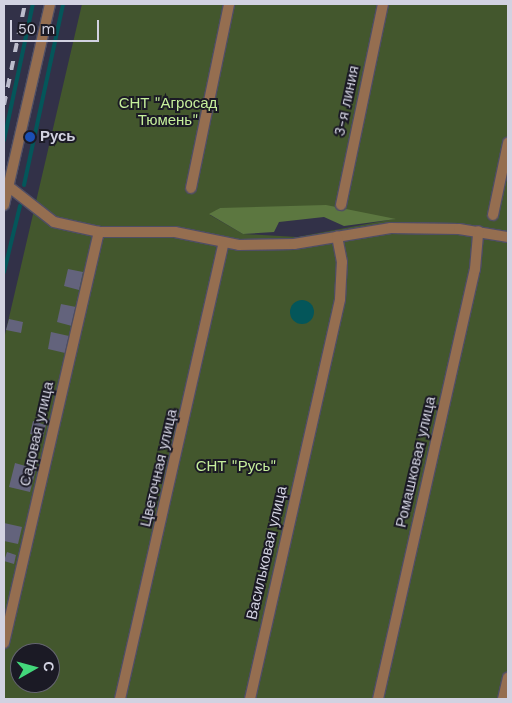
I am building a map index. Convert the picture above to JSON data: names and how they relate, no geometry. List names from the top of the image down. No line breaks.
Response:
{"streets":{"street":["3-я линия","Садовая улица","Ромашковая улица","Цветочная улица","Васильковая улица"]},"parks":["СНТ \"Агросад Тюмень\"","СНТ \"Русь\""],"places":["Русь"],"scale_bar":"50 m","north":"right"}
